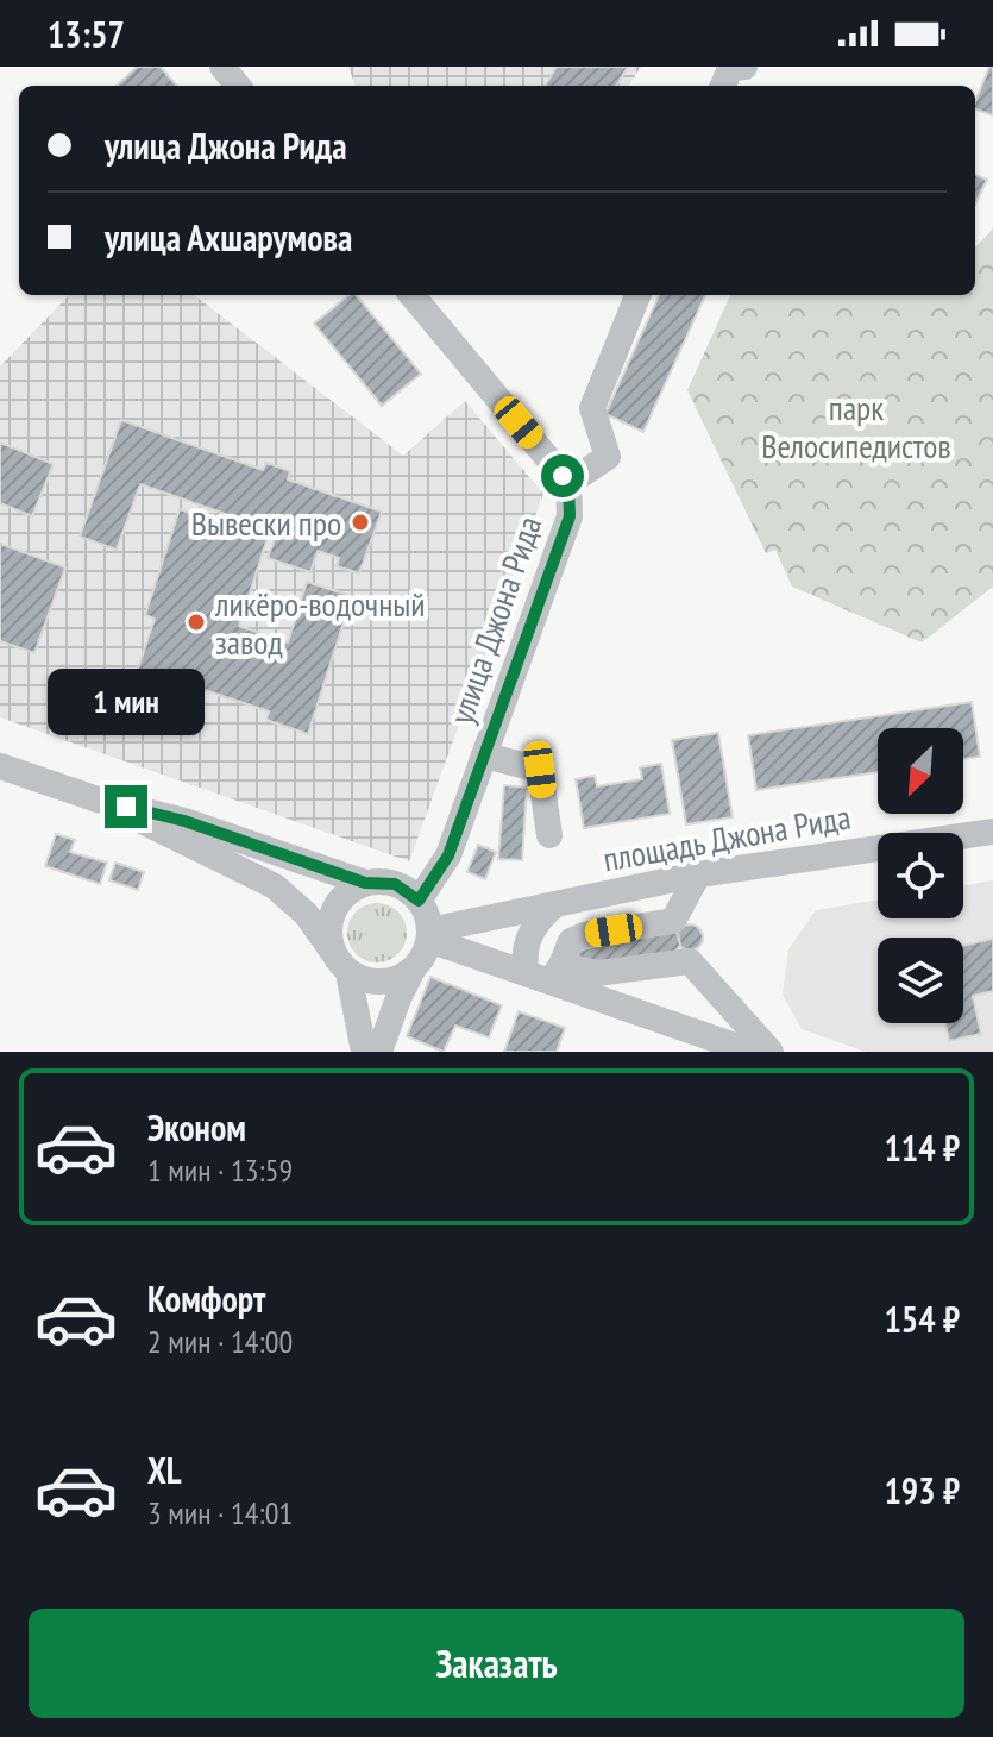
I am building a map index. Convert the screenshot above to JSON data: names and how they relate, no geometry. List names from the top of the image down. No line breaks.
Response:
{"streets":{"street":["улица Джона Рида","площадь Джона Рида"]},"crossings":[["улица Джона Рида","площадь Джона Рида"]],"parks":["парк Велосипедистов"],"places":["Вывески про","ликёро-водочный завод"],"north":"bottom left","page":{"status":"13:57","banner":["улица Джона Рида","улица Ахшарумова"],"bubble":"1 мин","list":[{"name":"Эконом","note":"1 мин · 13:59","value":"114 ₽"},{"name":"Комфорт","note":"2 мин · 14:00","value":"154 ₽"},{"name":"XL","note":"3 мин · 14:01","value":"193 ₽"}],"buttons":"Заказать"}}
